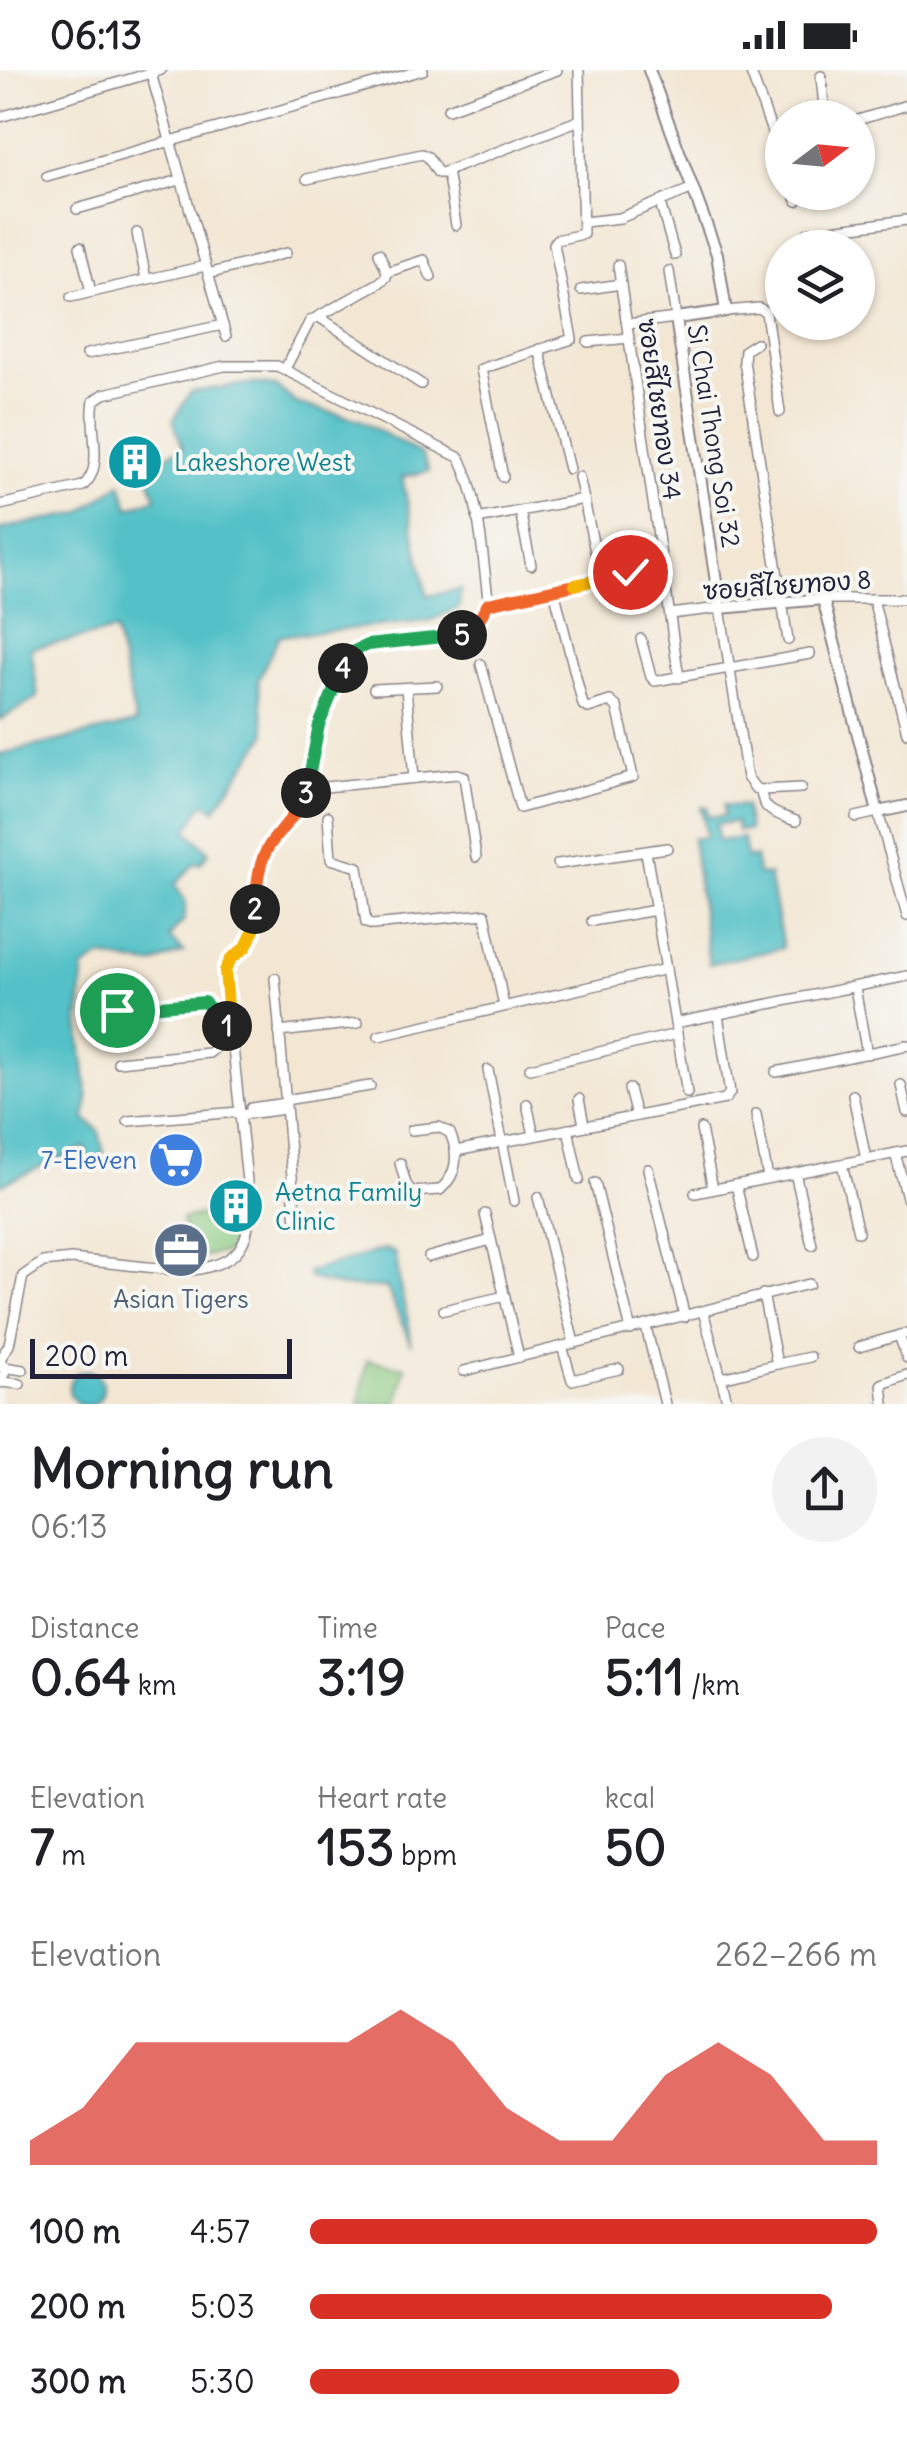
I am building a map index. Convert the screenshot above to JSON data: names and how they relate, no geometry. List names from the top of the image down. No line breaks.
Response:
{"streets":{"street":["ซอยสีไชยทอง 34","Si Chai Thong Soi 32","ซอยสีไชยทอง 8"]},"crossings":[["ซอยสีไชยทอง 34","ซอยสีไชยทอง 8"],["Si Chai Thong Soi 32","ซอยสีไชยทอง 8"]],"places":{"building":["Lakeshore West","Aetna Family Clinic"],"supermarket":["7-Eleven"],"office":["Asian Tigers"]},"scale_bar":"200 m","north":"right","page":{"status":"06:13","pins":["5","4","3","2","1"],"scale":"200 m","heading":["Morning run","06:13"],"stats":[["Distance","0.64 km"],["Time","3:19"],["Pace","5:11 /km"],["Elevation","7 m"],["Heart rate","153 bpm"],["kcal","50"]],"chart":["Elevation","262–266 m"],"list":[{"name":"100 m","note":"4:57"},{"name":"200 m","note":"5:03"},{"name":"300 m","note":"5:30"}]}}
